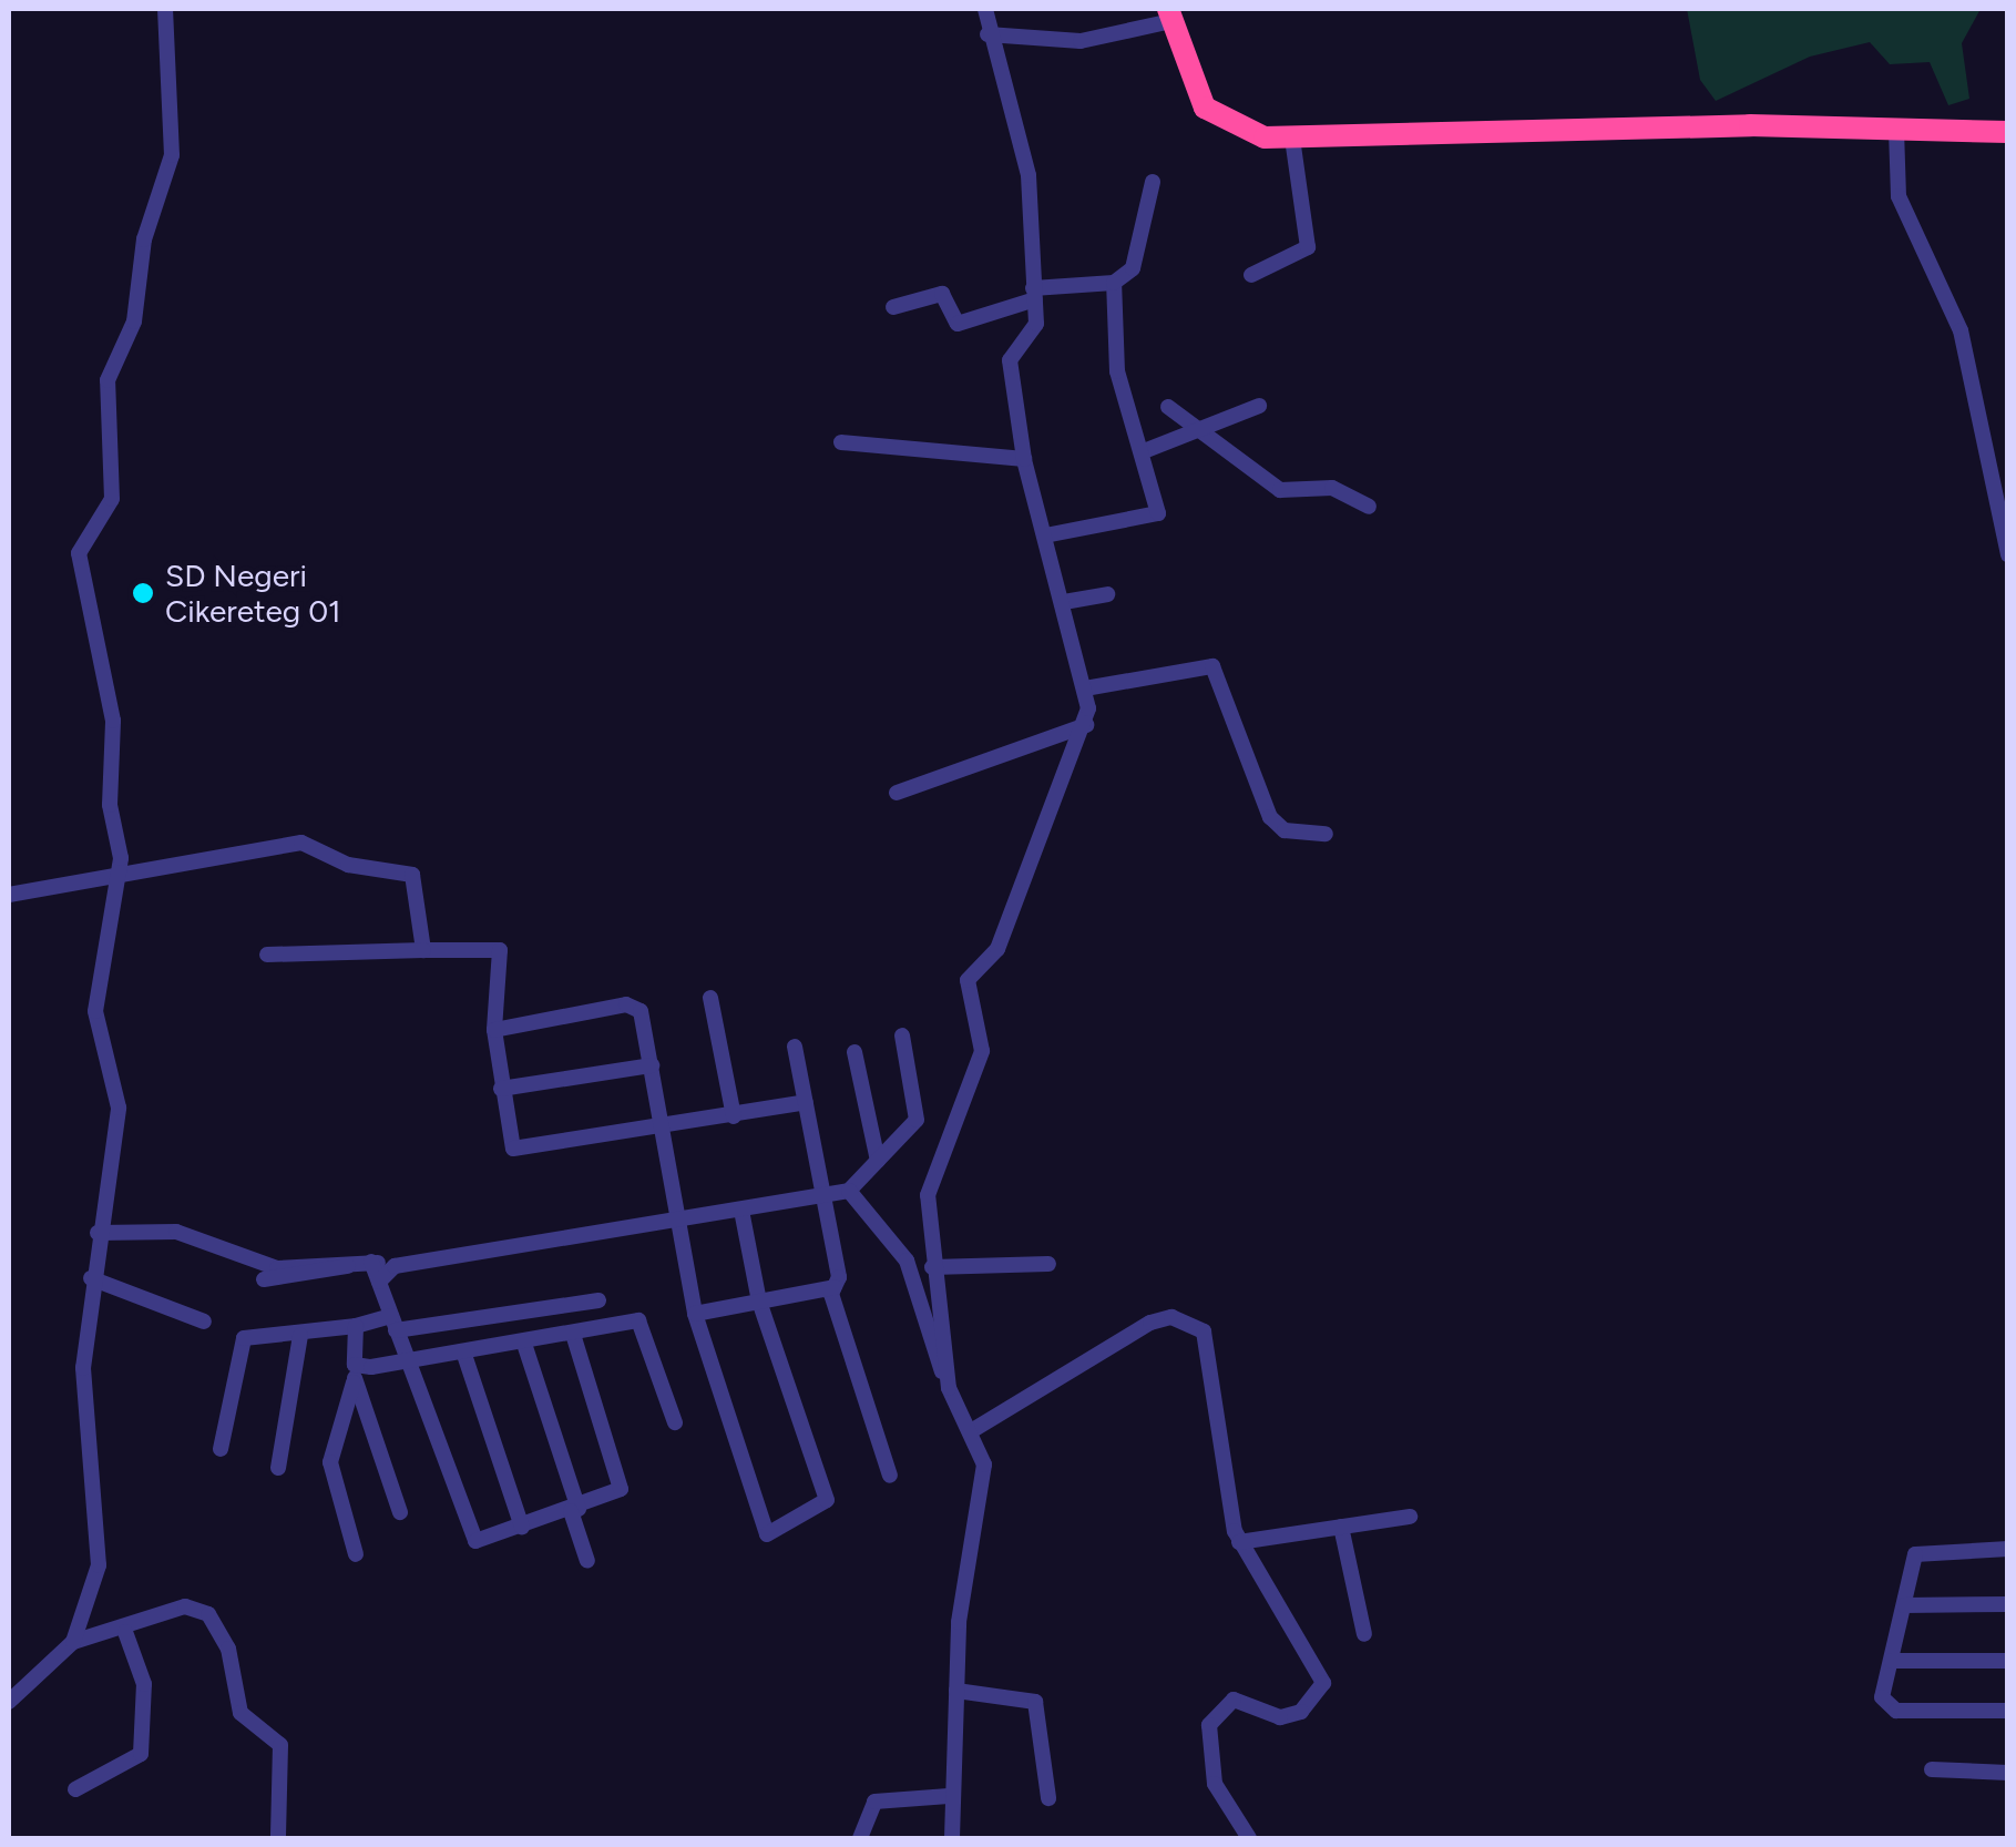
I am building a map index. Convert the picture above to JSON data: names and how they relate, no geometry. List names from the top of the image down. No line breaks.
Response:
{"places":["SD Negeri Cikereteg 01"]}
